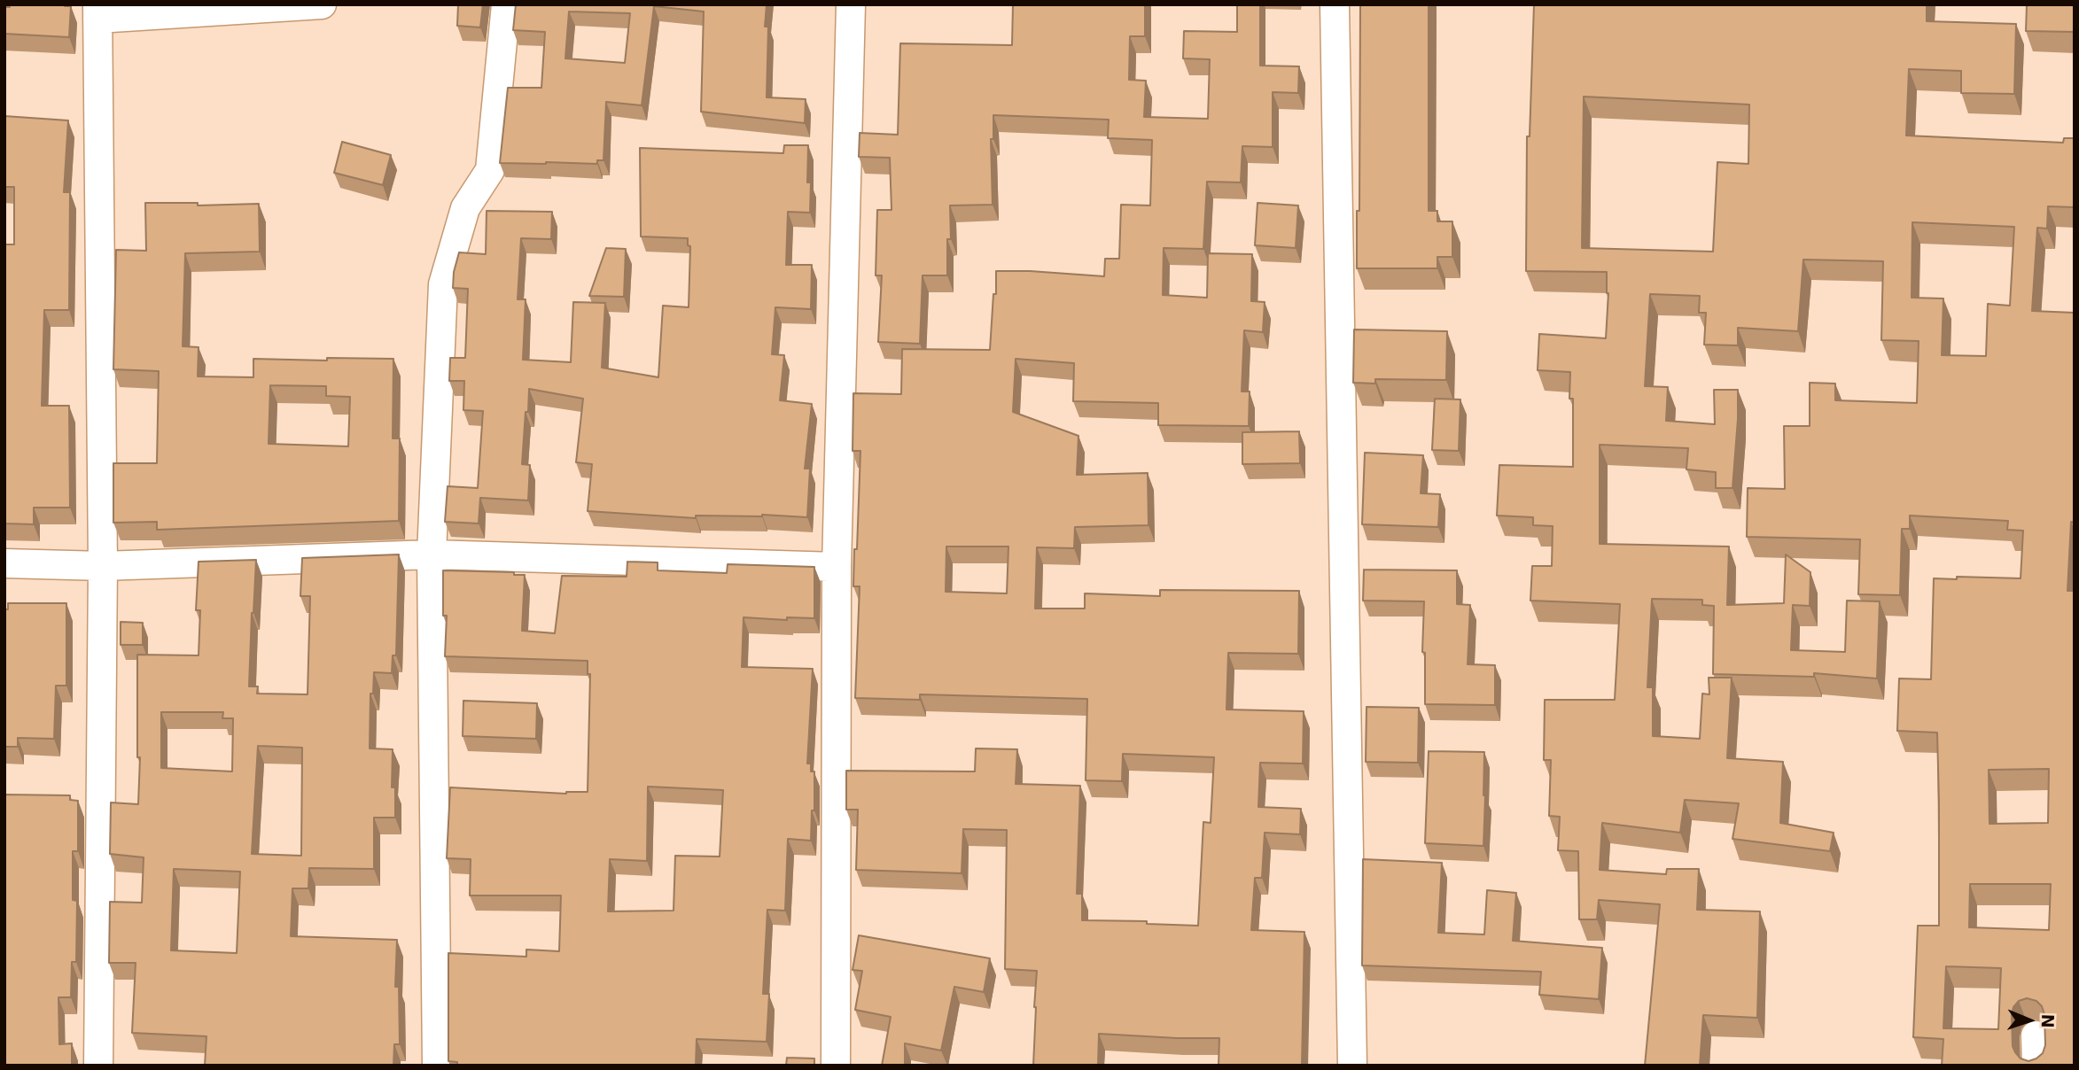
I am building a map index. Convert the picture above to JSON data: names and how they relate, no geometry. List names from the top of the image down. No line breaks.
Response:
{"north":"right"}
